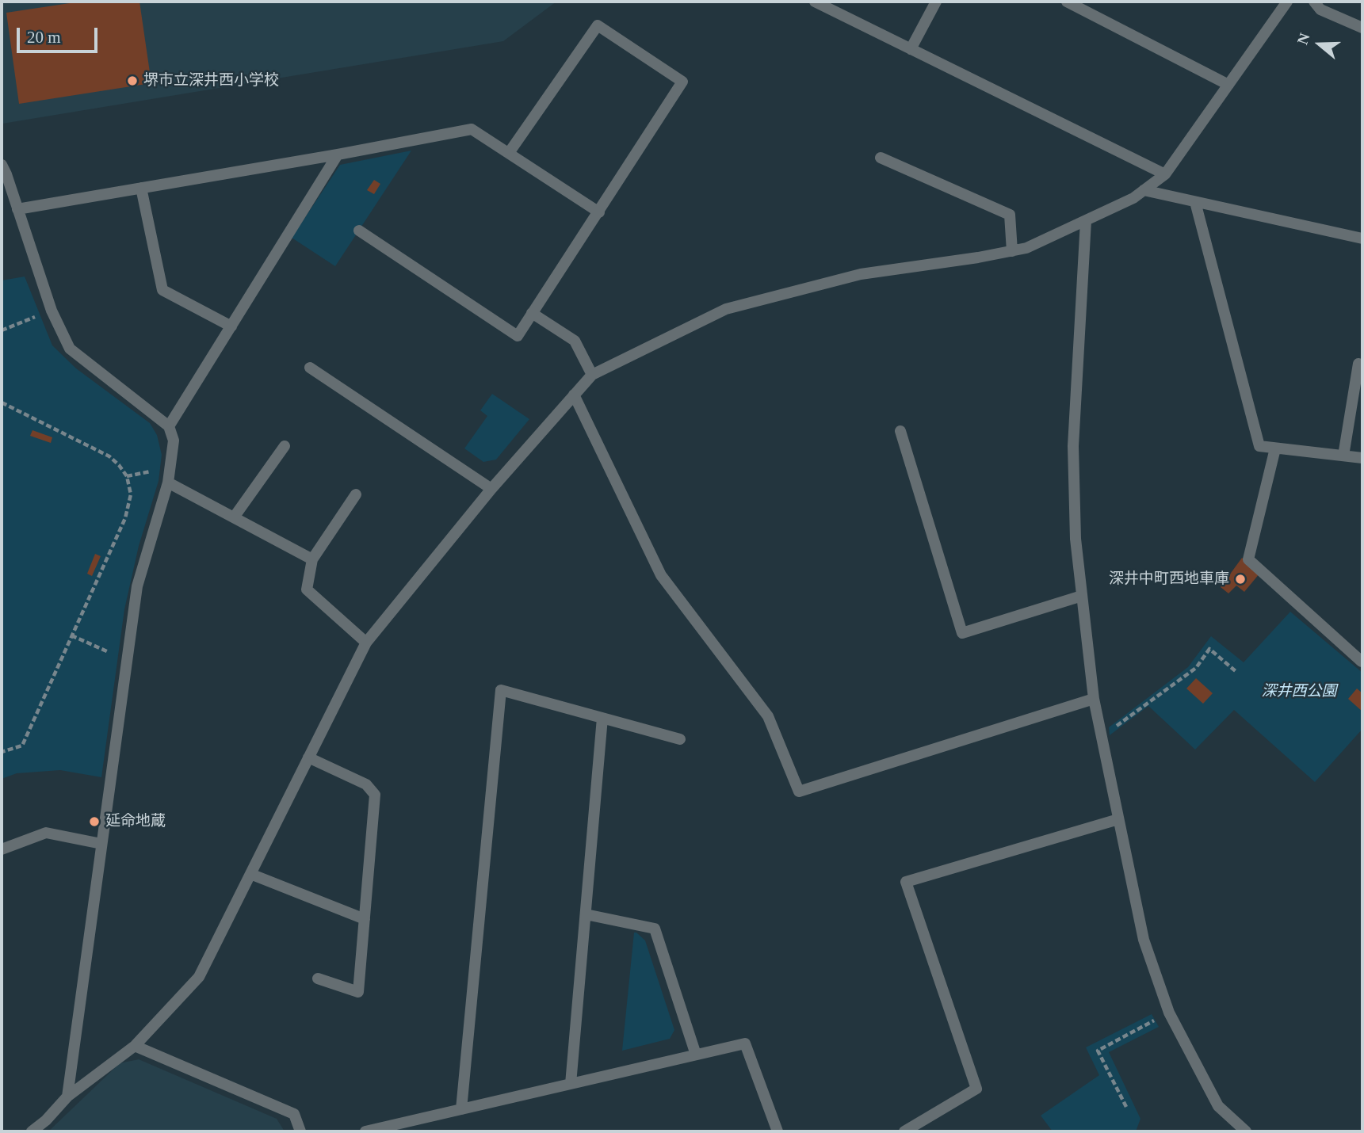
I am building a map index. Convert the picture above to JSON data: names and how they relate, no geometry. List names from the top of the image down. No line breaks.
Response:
{"parks":["深井西公園"],"places":["堺市立深井西小学校","深井中町西地車庫","延命地蔵"],"scale_bar":"20 m","north":"left"}
